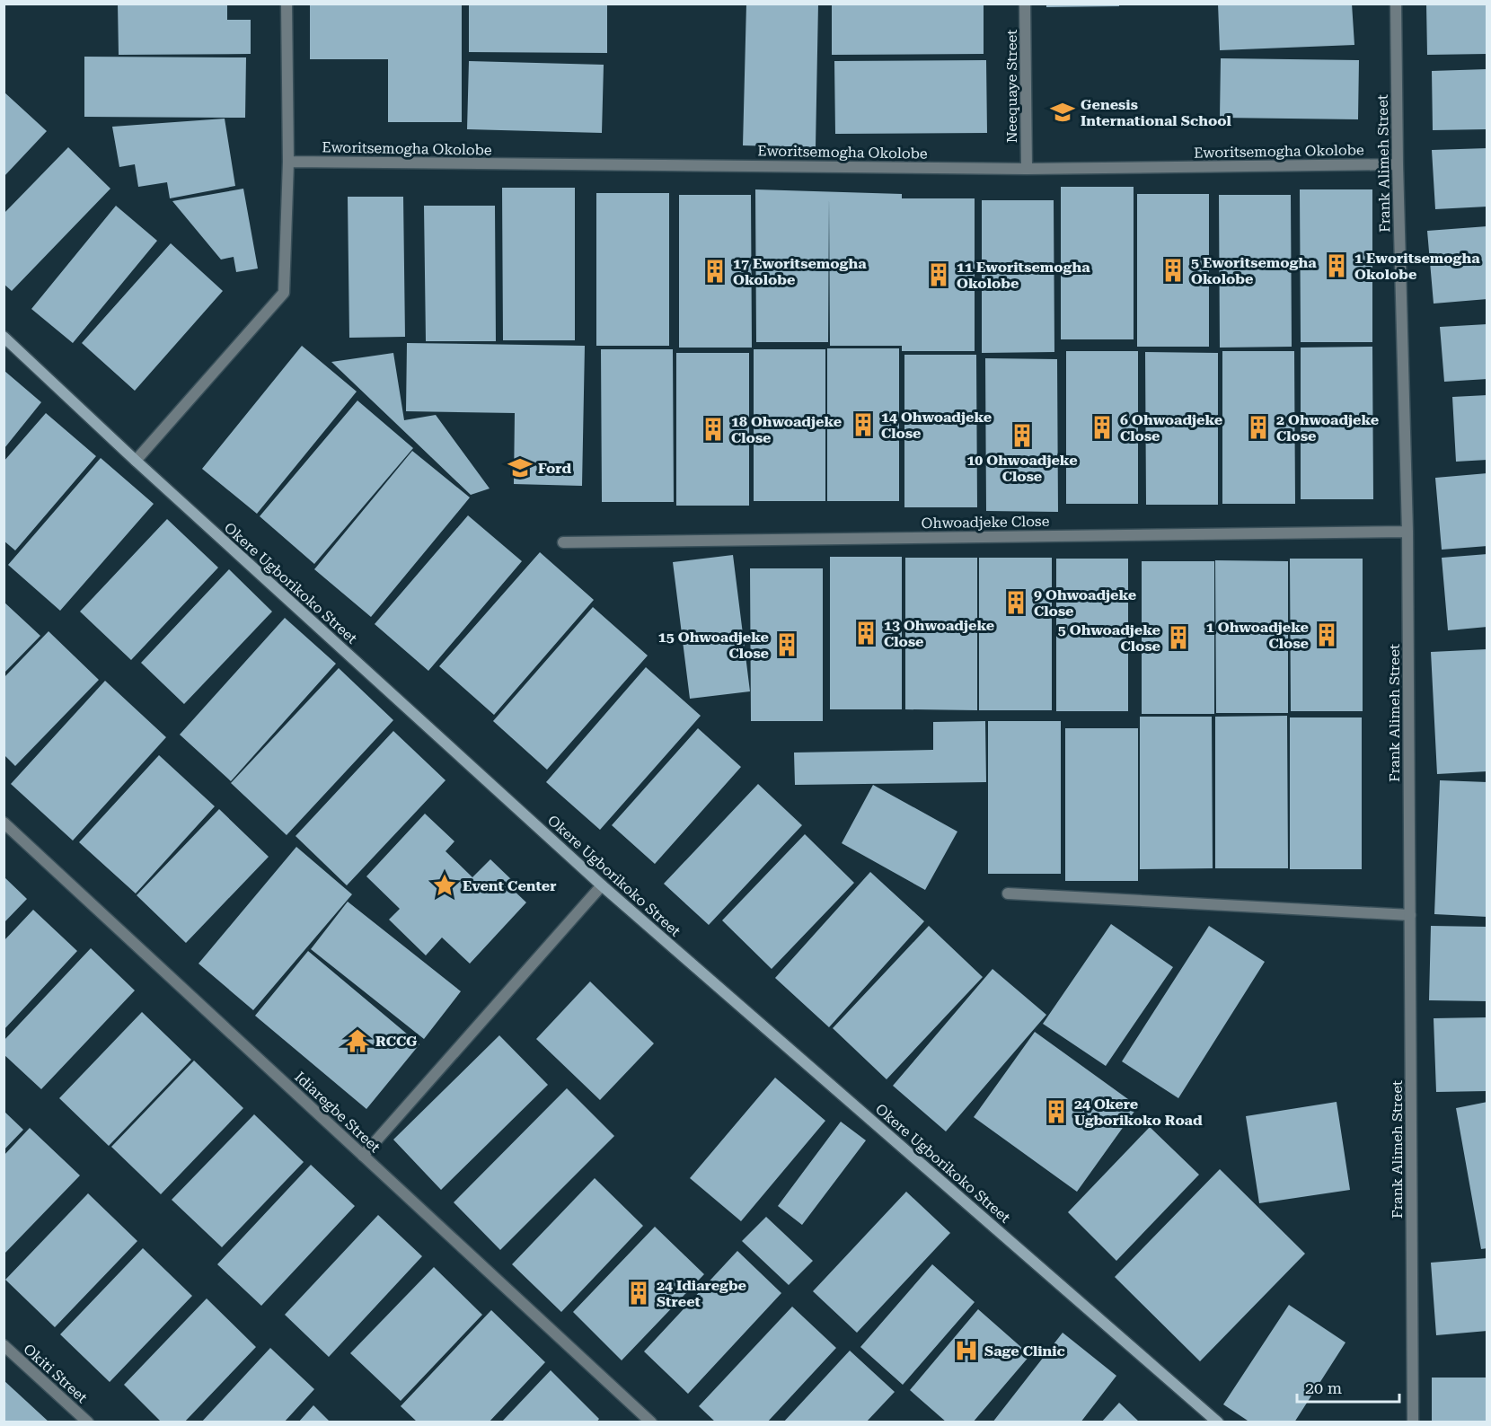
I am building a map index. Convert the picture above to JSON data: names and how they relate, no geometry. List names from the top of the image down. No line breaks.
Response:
{"streets":{"street":["Neequaye Street","Eworitsemogha Okolobe","Frank Alimeh Street","Ohwoadjeke Close","Okere Ugborikoko Street","Idiaregbe Street","Okiti Street"]},"crossings":[["Neequaye Street","Eworitsemogha Okolobe"],["Eworitsemogha Okolobe","Frank Alimeh Street"],["Frank Alimeh Street","Ohwoadjeke Close"]],"places":{"school or university":["Genesis International School","Ford"],"building":["1 Eworitsemogha Okolobe","5 Eworitsemogha Okolobe","17 Eworitsemogha Okolobe","11 Eworitsemogha Okolobe","14 Ohwoadjeke Close","6 Ohwoadjeke Close","2 Ohwoadjeke Close","18 Ohwoadjeke Close","10 Ohwoadjeke Close","9 Ohwoadjeke Close","13 Ohwoadjeke Close","1 Ohwoadjeke Close","5 Ohwoadjeke Close","15 Ohwoadjeke Close","24 Okere Ugborikoko Road","24 Idiaregbe Street"],"place":["Event Center"],"temple":["RCCG"],"hospital":["Sage Clinic"]},"scale_bar":"20 m"}
